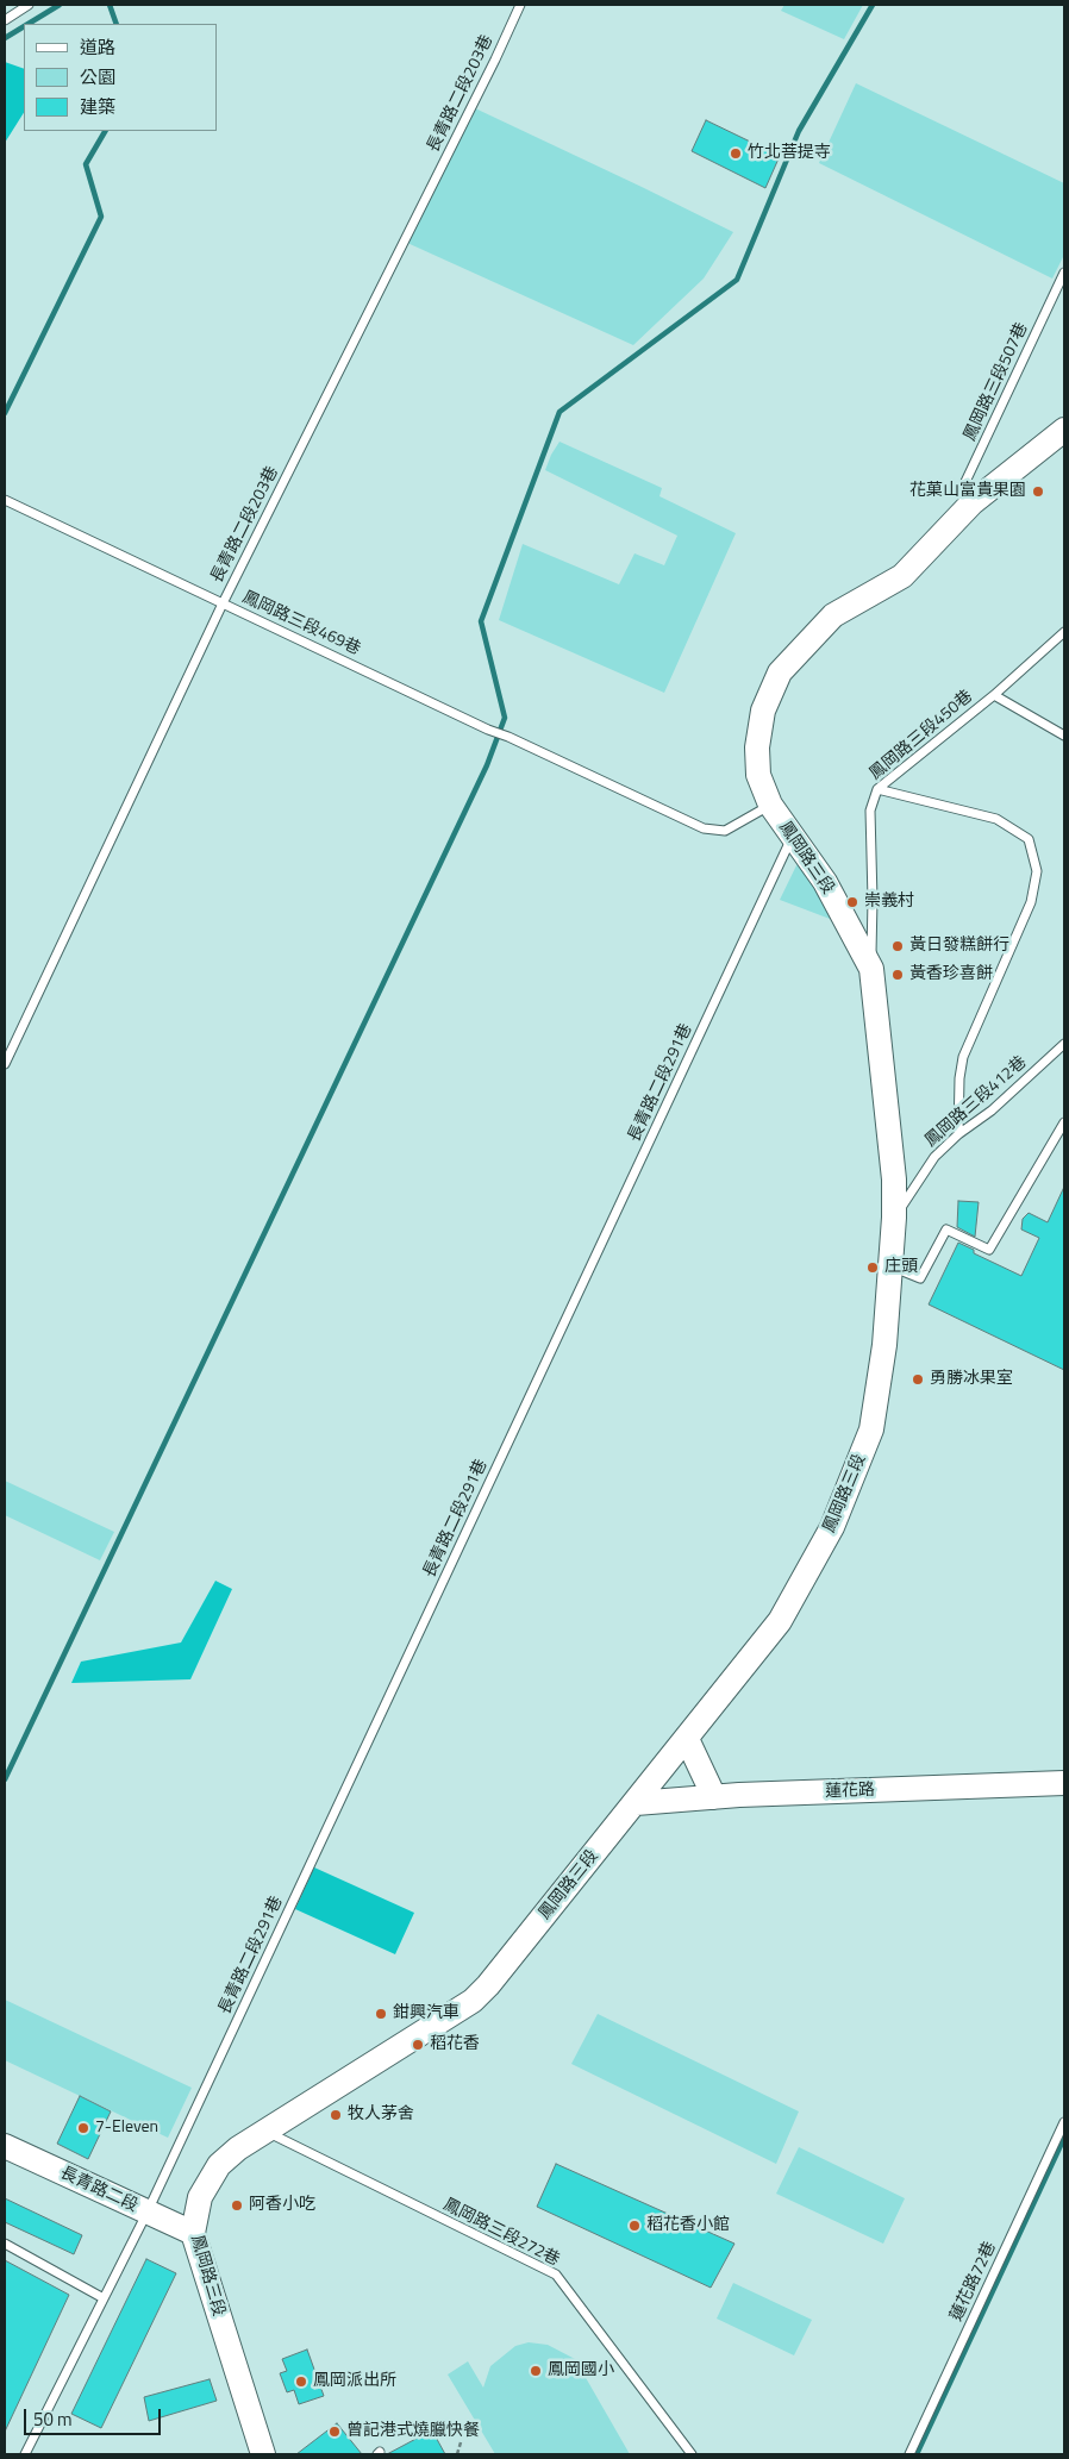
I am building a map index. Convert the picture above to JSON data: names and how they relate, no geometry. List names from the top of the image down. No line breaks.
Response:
{"streets":{"street":["鳳岡路三段","蓮花路","長青路二段"],"lane":["長青路二段203巷","鳳岡路三段507巷","鳳岡路三段469巷","鳳岡路三段450巷","長青路二段291巷","鳳岡路三段412巷","鳳岡路三段272巷","蓮花路72巷"]},"crossings":[["長青路二段203巷","鳳岡路三段469巷"],["鳳岡路三段507巷","鳳岡路三段"],["鳳岡路三段469巷","鳳岡路三段"],["鳳岡路三段450巷","鳳岡路三段"],["鳳岡路三段","長青路二段291巷"],["鳳岡路三段","鳳岡路三段412巷"],["鳳岡路三段","蓮花路"],["鳳岡路三段","長青路二段"],["鳳岡路三段","鳳岡路三段272巷"],["長青路二段291巷","長青路二段"]],"places":["竹北菩提寺","花菓山富貴果園","崇義村","黃日發糕餅行","黃香珍喜餅","庄頭","勇勝冰果室","鉗興汽車","稻花香","牧人茅舍","7-Eleven","阿香小吃","稻花香小館","鳳岡國小","鳳岡派出所","曾記港式燒臘快餐"],"legend":["道路","公園","建築"],"scale_bar":"50 m"}
